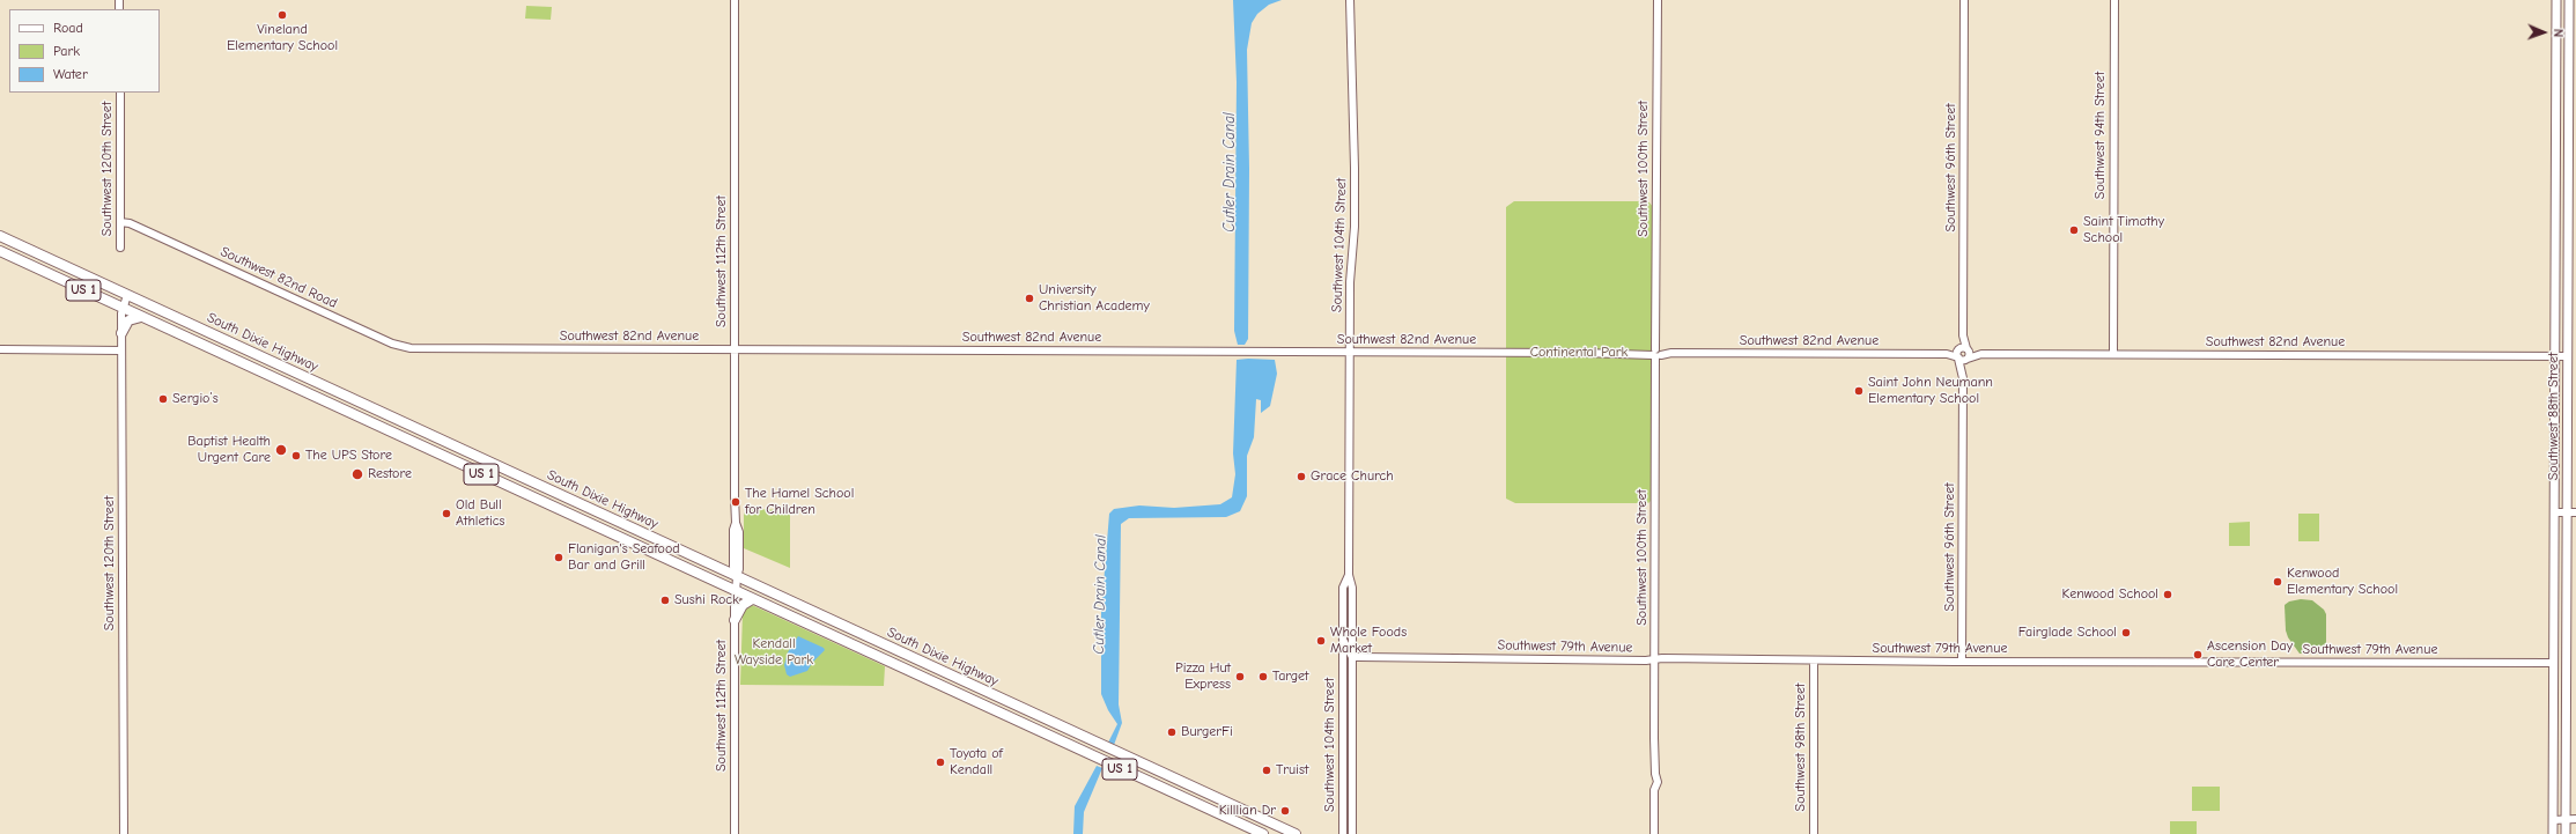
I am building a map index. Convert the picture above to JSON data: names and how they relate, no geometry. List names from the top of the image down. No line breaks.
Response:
{"streets":{"highway":["US 1","South Dixie Highway"],"main road":["Southwest 88th Street"],"street":["Southwest 94th Street","Southwest 96th Street","Southwest 120th Street","Southwest 100th Street","Southwest 104th Street","Southwest 112th Street","Southwest 82nd Road","Southwest 82nd Avenue","Southwest 79th Avenue","Southwest 98th Street"]},"crossings":[["Southwest 94th Street","Southwest 82nd Avenue"],["Southwest 96th Street","Southwest 82nd Avenue"],["Southwest 96th Street","Southwest 79th Avenue"],["Southwest 120th Street","Southwest 82nd Road"],["Southwest 120th Street","South Dixie Highway"],["Southwest 100th Street","Southwest 82nd Avenue"],["Southwest 100th Street","Southwest 79th Avenue"],["Southwest 104th Street","Southwest 82nd Avenue"],["Southwest 104th Street","Southwest 79th Avenue"],["Southwest 112th Street","Southwest 82nd Avenue"],["Southwest 112th Street","South Dixie Highway"],["Southwest 82nd Road","Southwest 82nd Avenue"],["Southwest 82nd Avenue","Southwest 88th Street"],["Southwest 88th Street","Southwest 79th Avenue"],["Southwest 79th Avenue","Southwest 98th Street"]],"water":["Cutler Drain Canal"],"parks":["Continental Park","Kendall Wayside Park"],"places":["Vineland Elementary School","Saint Timothy School","University Christian Academy","Saint John Neumann Elementary School","Sergio’s","Baptist Health Urgent Care","The UPS Store","Restore","Grace Church","The Hamel School for Children","Old Bull Athletics","Flanigan's Seafood Bar and Grill","Kenwood Elementary School","Kenwood School","Sushi Rock","Fairglade School","Whole Foods Market","Ascension Day Care Center","Pizza Hut Express","Target","BurgerFi","Toyota of Kendall","Truist","Killlian Dr"],"legend":["Road","Park","Water"],"north":"right"}
